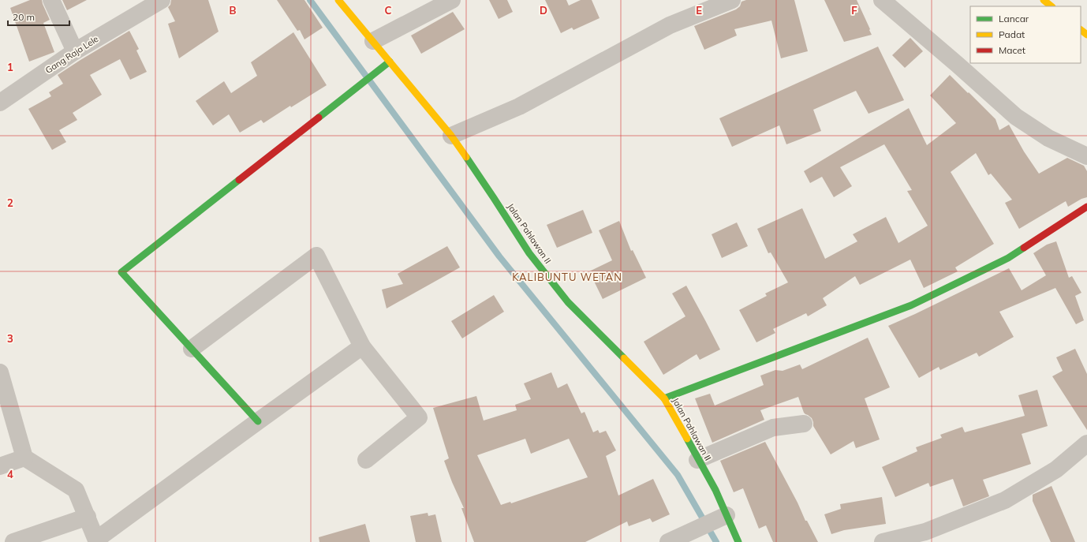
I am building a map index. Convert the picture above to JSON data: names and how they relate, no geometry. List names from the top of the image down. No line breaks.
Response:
{"streets":{"street":["Gang Raja Lele","Jalan Pahlawan II"]},"districts":["KALIBUNTU WETAN"],"legend":["Lancar","Padat","Macet"],"scale_bar":"20 m","grid":{"columns":["B","C","D","E","F"],"rows":["1","2","3","4"]}}
